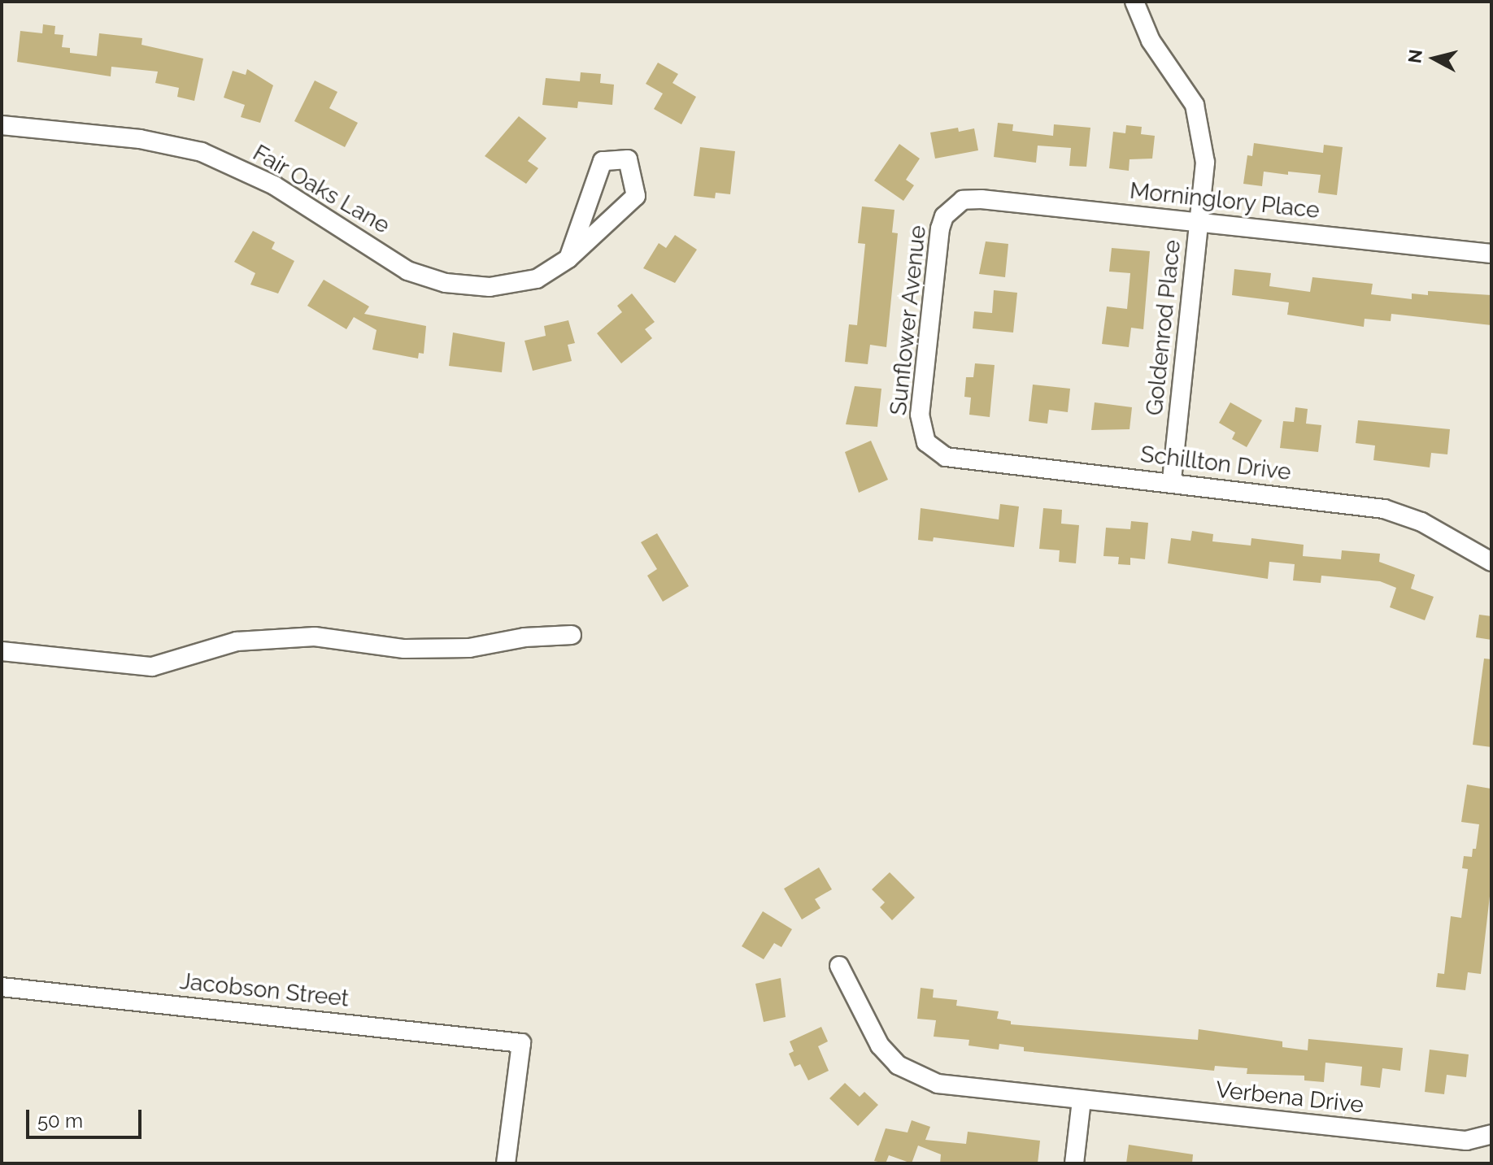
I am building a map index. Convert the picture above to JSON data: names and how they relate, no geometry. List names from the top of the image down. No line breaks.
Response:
{"streets":{"street":["Fair Oaks Lane","Morninglory Place","Sunflower Avenue","Goldenrod Place","Schillton Drive","Jacobson Street","Verbena Drive"]},"crossings":[["Morninglory Place","Sunflower Avenue"],["Morninglory Place","Goldenrod Place"],["Sunflower Avenue","Schillton Drive"],["Goldenrod Place","Schillton Drive"]],"scale_bar":"50 m","north":"left"}
